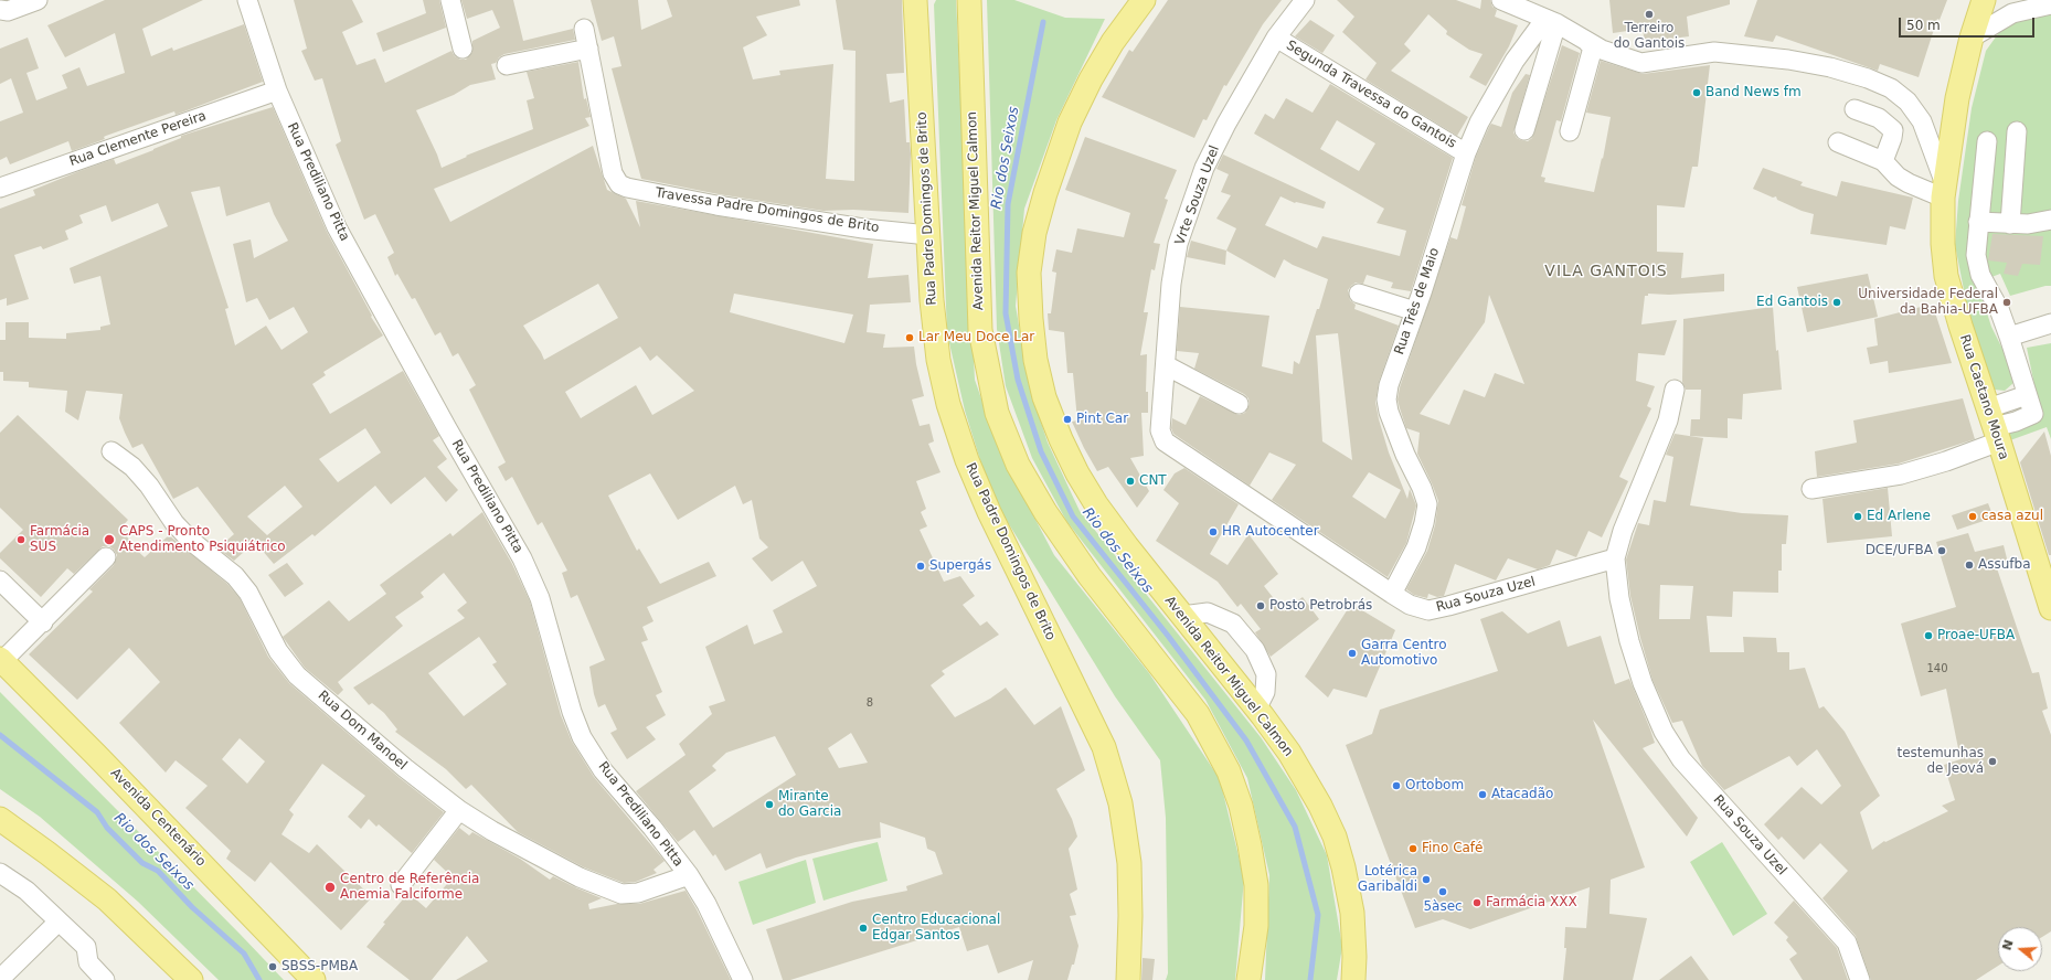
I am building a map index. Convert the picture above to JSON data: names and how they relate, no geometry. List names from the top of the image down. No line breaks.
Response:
{"streets":{"main road":["Rua Padre Domingos de Brito","Avenida Reitor Miguel Calmon","Rua Caetano Moura","Avenida Centenário"],"street":["Segunda Travessa do Gantois","Rua Clemente Pereira","Rua Prediliano Pitta","Vrte Souza Uzel","Travessa Padre Domingos de Brito","Rua Três de Maio","Rua Souza Uzel","Rua Dom Manoel"]},"crossings":[["Segunda Travessa do Gantois","Vrte Souza Uzel"],["Segunda Travessa do Gantois","Rua Três de Maio"],["Rua Clemente Pereira","Rua Prediliano Pitta"],["Rua Prediliano Pitta","Rua Dom Manoel"],["Vrte Souza Uzel","Rua Souza Uzel"],["Rua Padre Domingos de Brito","Travessa Padre Domingos de Brito"],["Rua Três de Maio","Rua Souza Uzel"]],"districts":["VILA GANTOIS"],"water":["Rio dos Seixos"],"places":["Terreiro do Gantois","Band News fm","Ed Gantois","Universidade Federal da Bahia-UFBA","Lar Meu Doce Lar","Pint Car","CNT","Ed Arlene","casa azul","HR Autocenter","Farmácia SUS","CAPS - Pronto Atendimento Psiquiátrico","DCE/UFBA","Assufba","Supergás","Posto Petrobrás","Proae-UFBA","Garra Centro Automotivo","testemunhas de Jeová","Ortobom","Atacadão","Mirante do Garcia","Fino Café","Lotérica Garibaldi","Centro de Referência Anemia Falciforme","5àsec","Farmácia XXX","Centro Educacional Edgar Santos","SBSS-PMBA"],"house_numbers":["140","8"],"scale_bar":"50 m","north":"left"}
